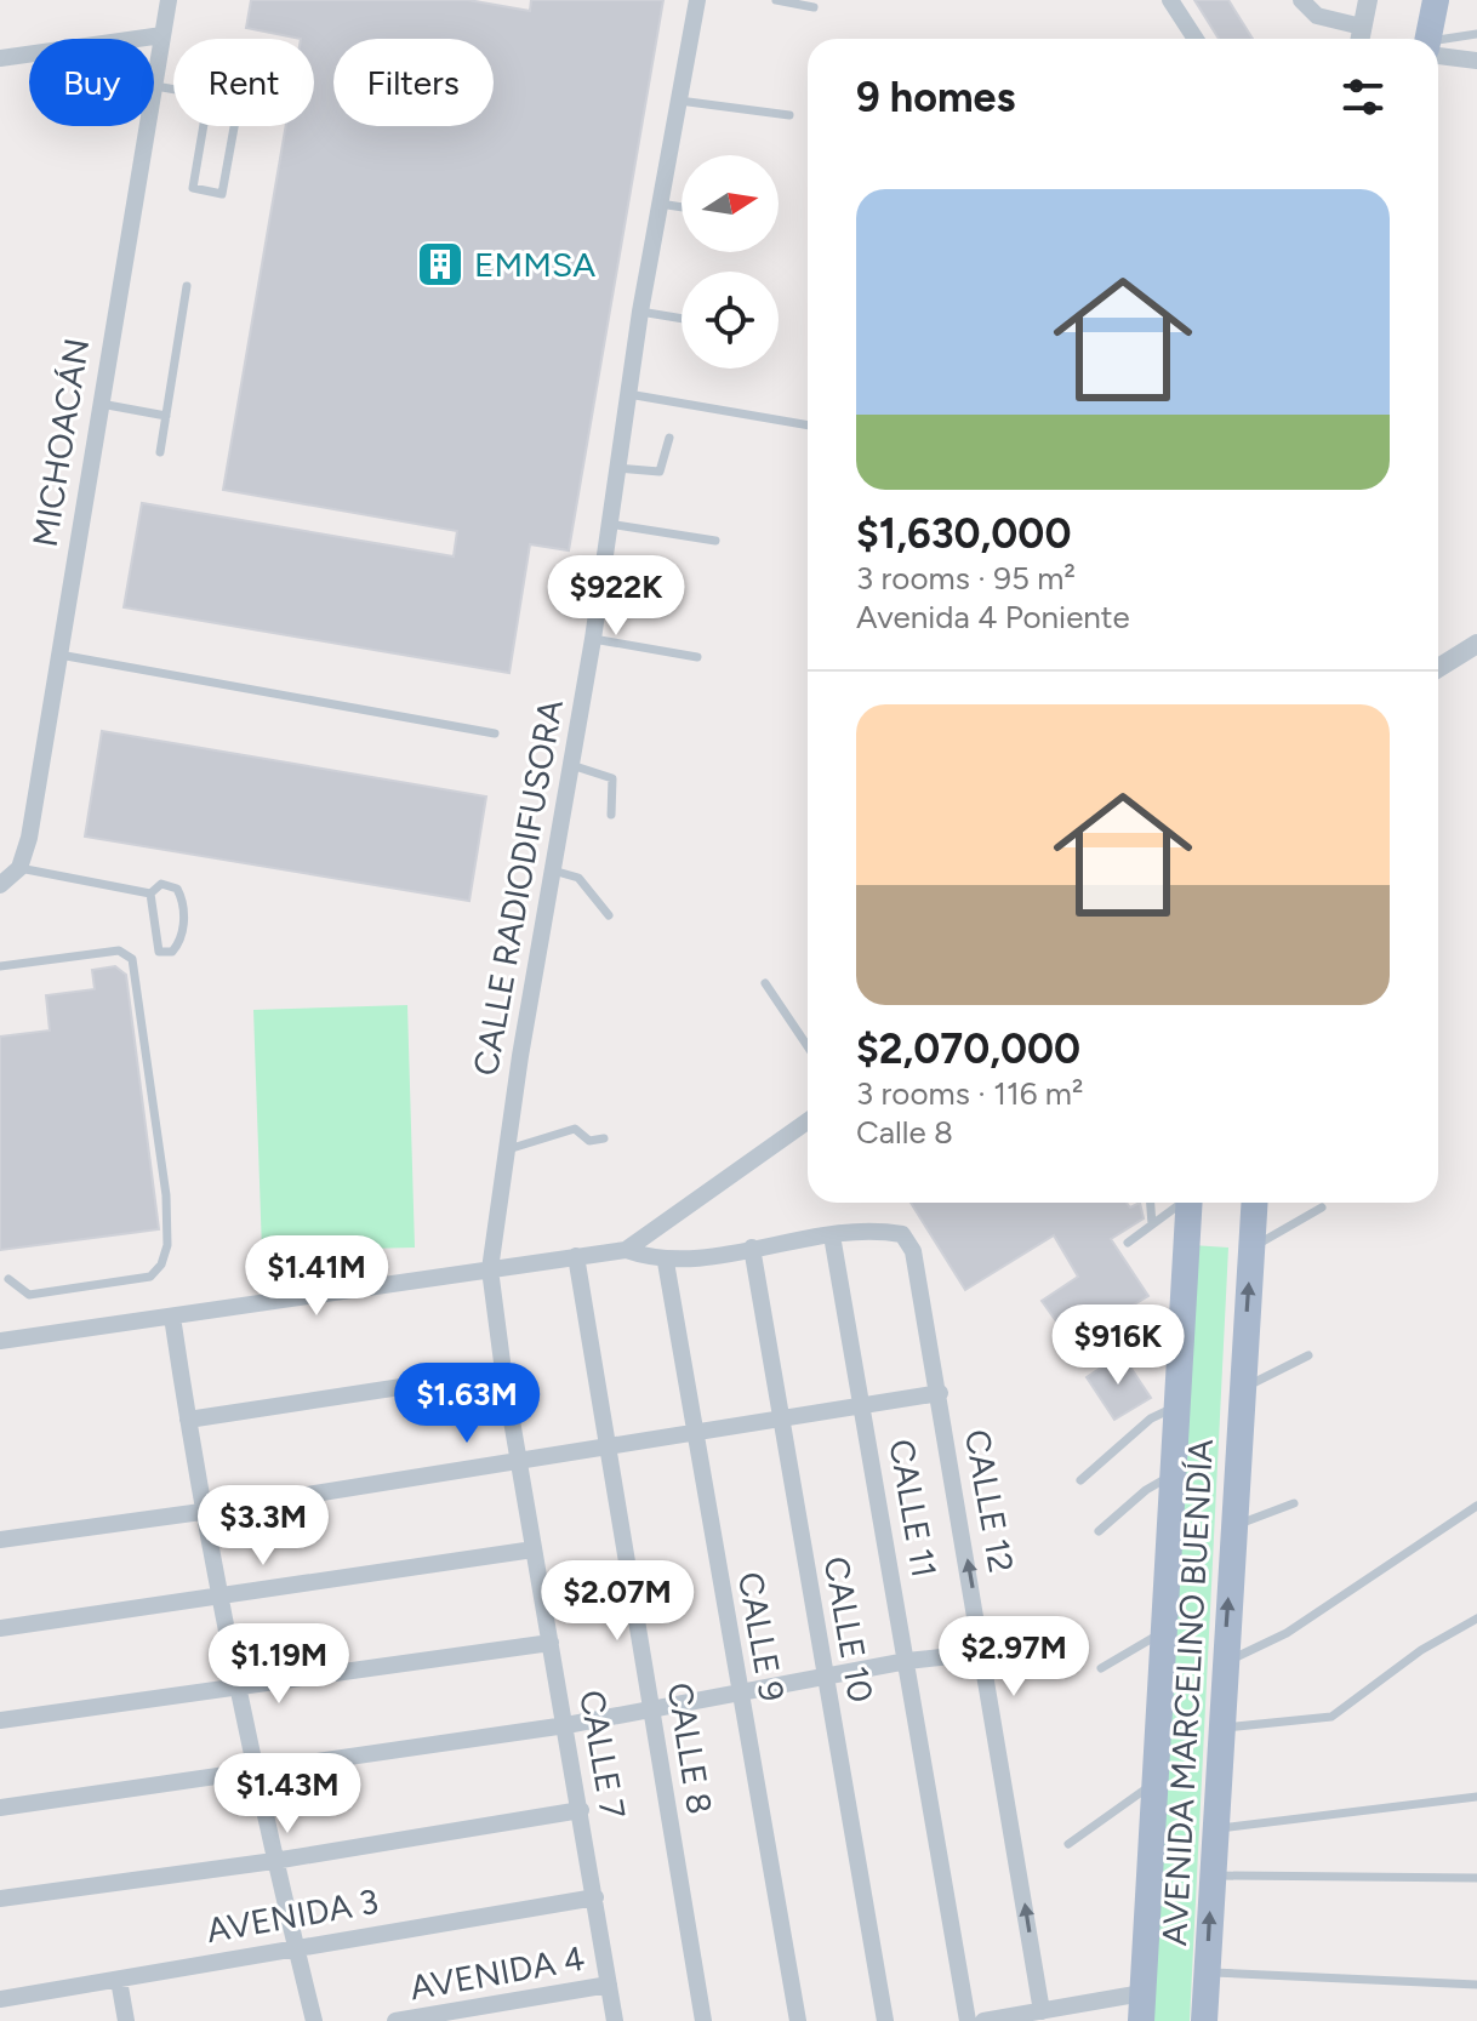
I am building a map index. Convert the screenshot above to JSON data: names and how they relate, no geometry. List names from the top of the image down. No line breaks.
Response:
{"streets":{"main road":["AVENIDA MARCELINO BUENDÍA"],"street":["MICHOACÁN","CALLE RADIODIFUSORA","CALLE 12","CALLE 11","CALLE 10","CALLE 9","CALLE 8","CALLE 7","AVENIDA 3","AVENIDA 4"]},"crossings":[["CALLE RADIODIFUSORA","CALLE 7"],["CALLE 12","CALLE 11"],["CALLE 7","AVENIDA 3"],["CALLE 7","AVENIDA 4"]],"one_way":["CALLE 12"],"places":{"building":["EMMSA"]},"north":"right","page":{"chip":["Buy","Rent","Filters"],"heading":"9 homes","list":[{"name":"$1,630,000","note":"3 rooms · 95 m² · Avenida 4 Poniente"},{"name":"$2,070,000","note":"3 rooms · 116 m² · Calle 8"}],"price":["$922K","$1.41M","$916K","$1.63M","$3.3M","$2.07M","$2.97M","$1.19M","$1.43M"]}}
